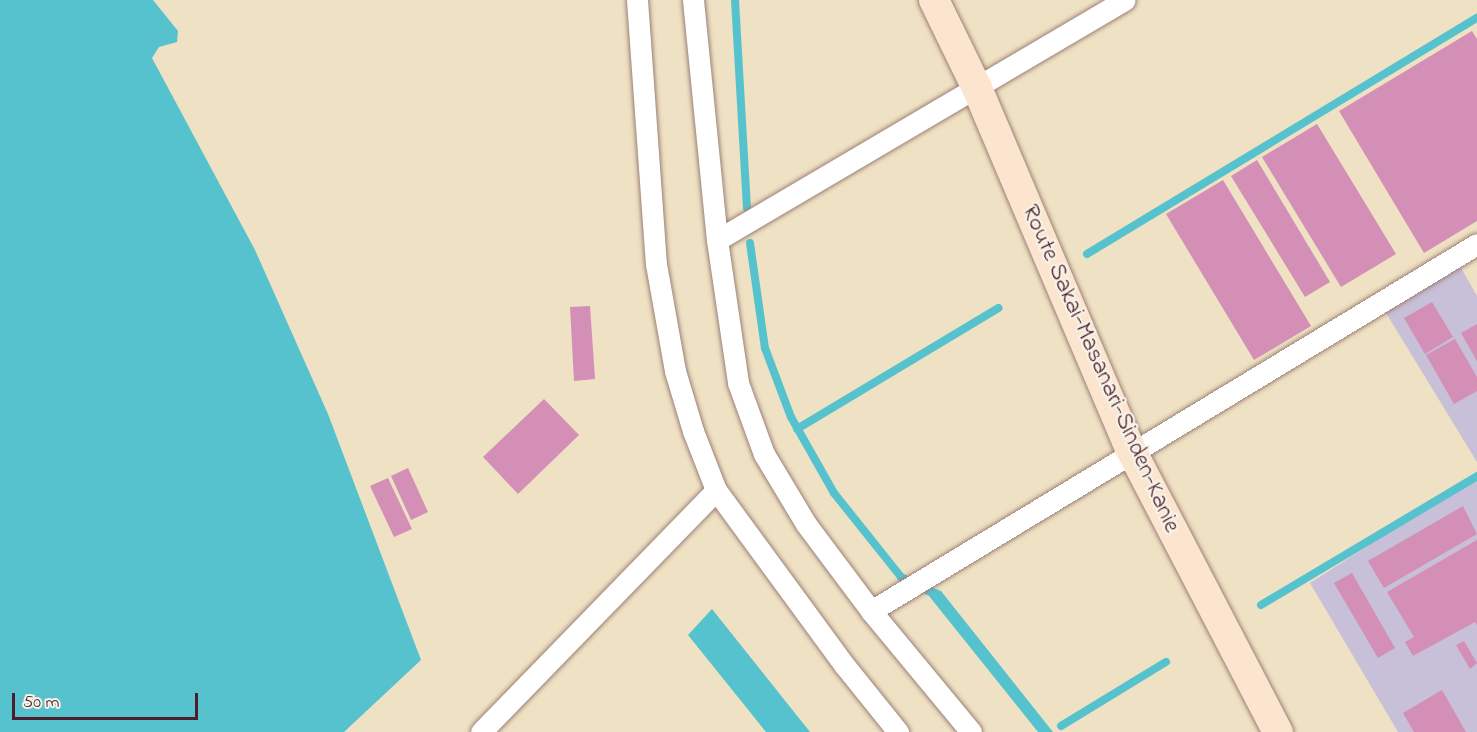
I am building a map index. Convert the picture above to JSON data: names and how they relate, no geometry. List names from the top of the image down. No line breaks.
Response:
{"streets":{"main road":["Route Sakai-Masanari-Sinden-Kanie"]},"scale_bar":"50 m"}
